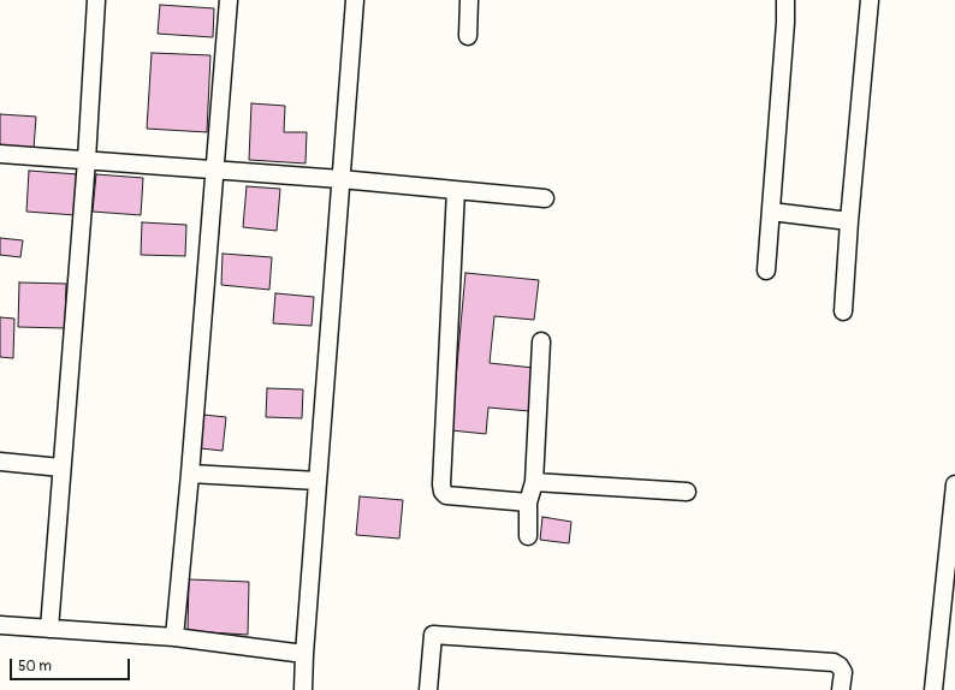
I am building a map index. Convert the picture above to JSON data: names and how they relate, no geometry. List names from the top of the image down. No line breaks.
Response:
{"scale_bar":"50 m"}
